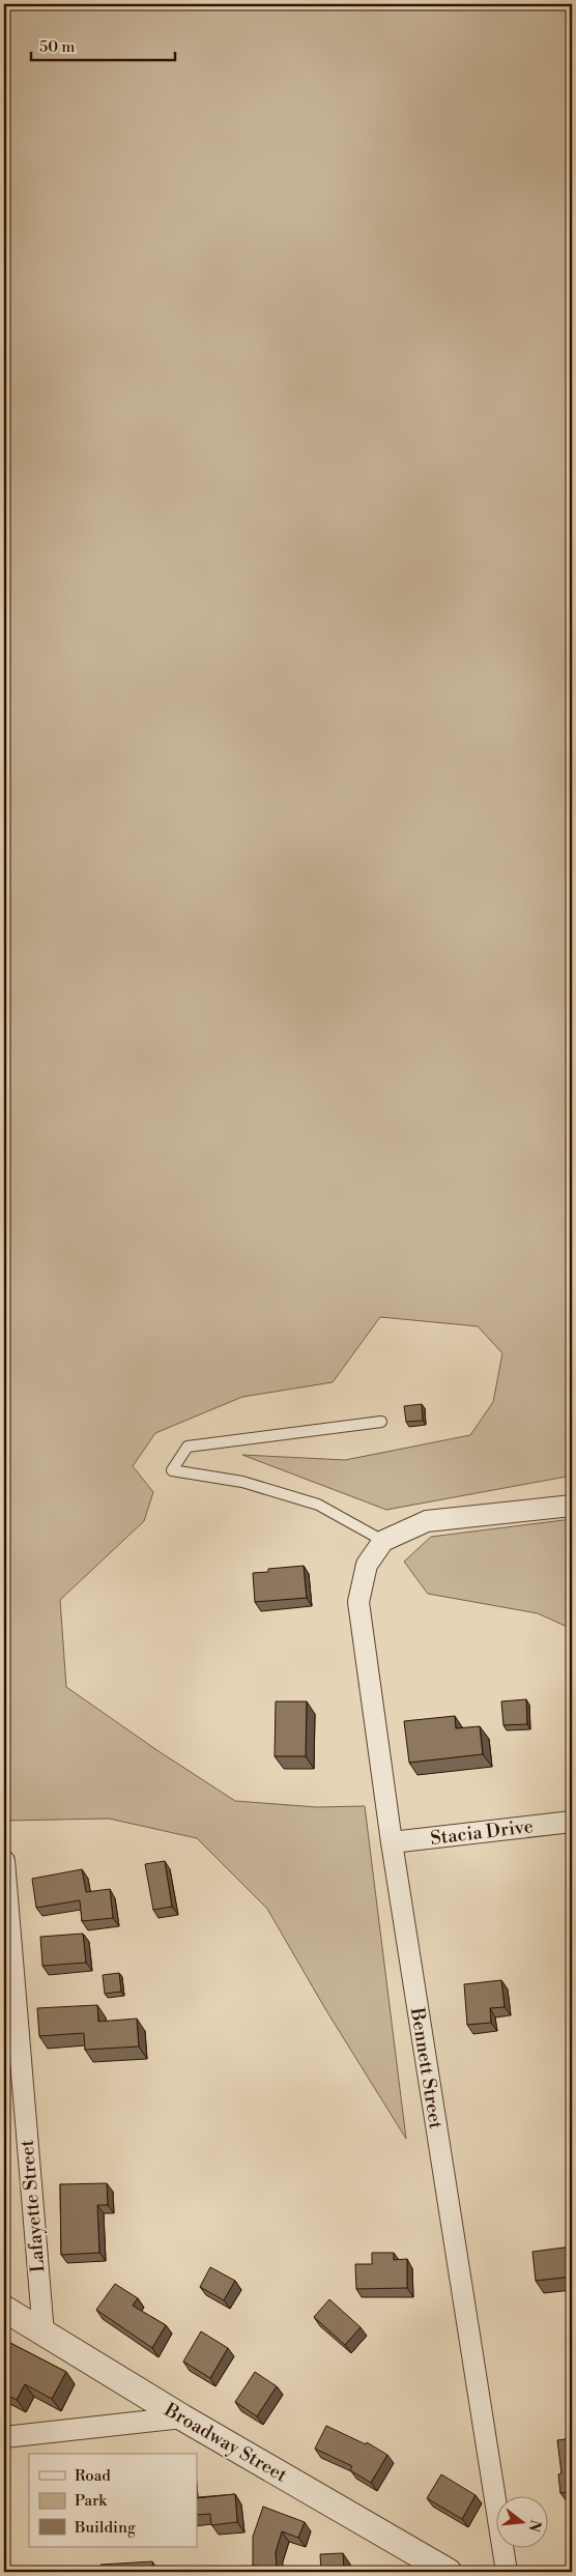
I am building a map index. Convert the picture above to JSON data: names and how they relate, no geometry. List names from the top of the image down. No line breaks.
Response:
{"streets":{"street":["Stacia Drive","Bennett Street","Lafayette Street","Broadway Street"]},"crossings":[["Stacia Drive","Bennett Street"],["Lafayette Street","Broadway Street"]],"legend":["Road","Park","Building"],"scale_bar":"50 m","north":"right"}
